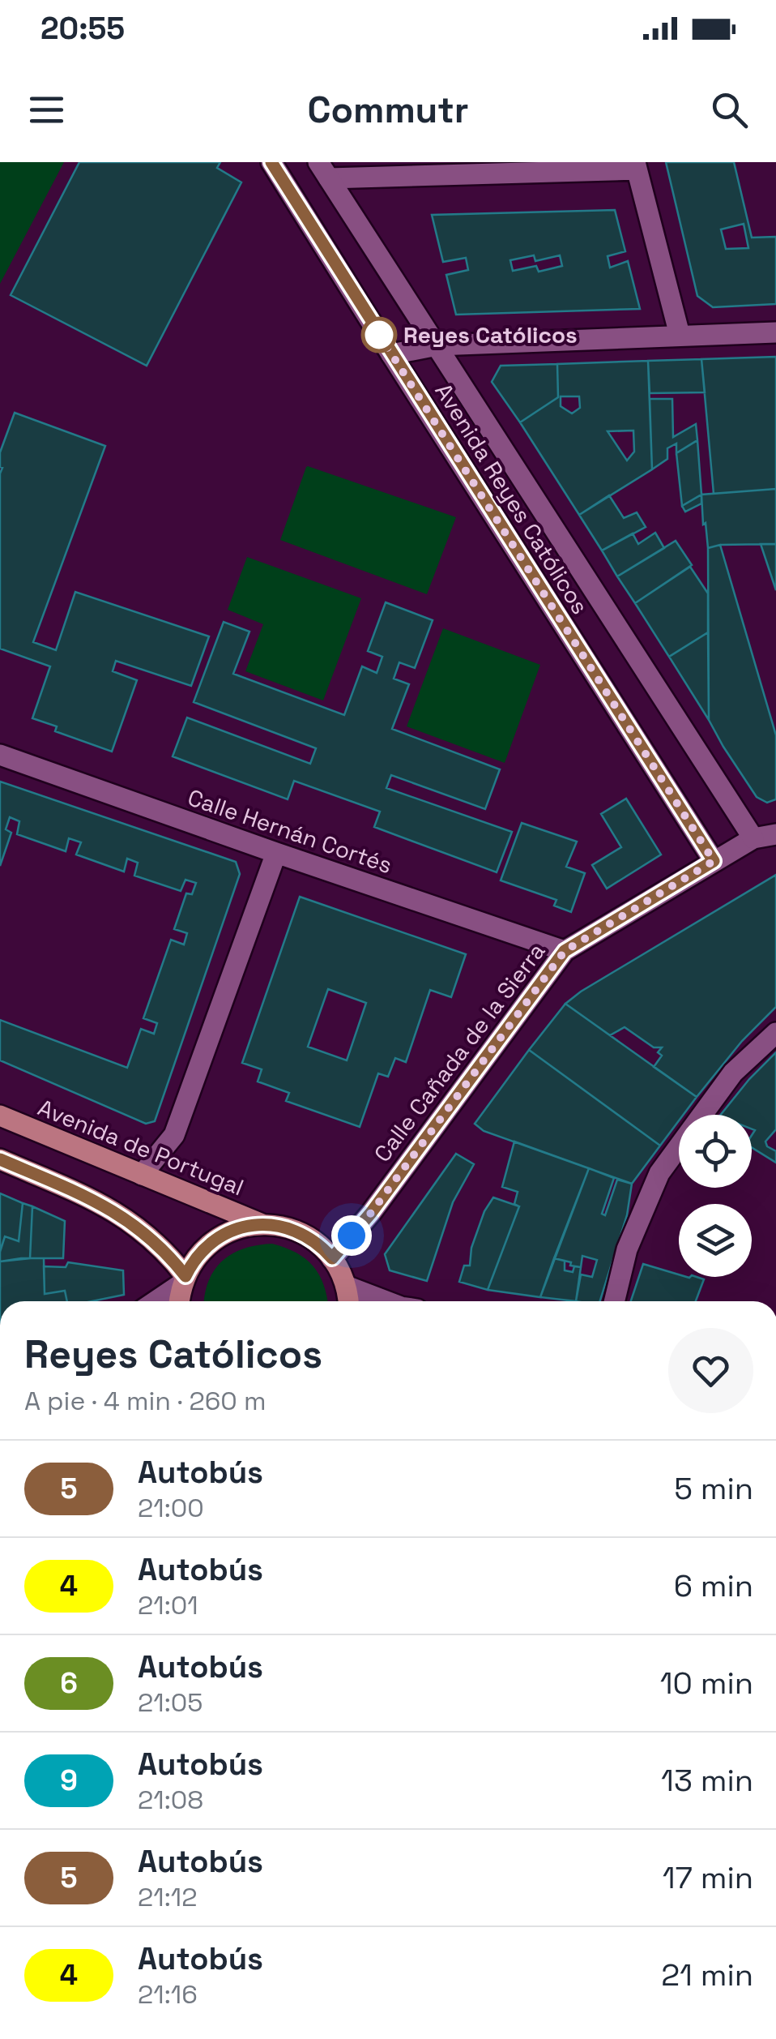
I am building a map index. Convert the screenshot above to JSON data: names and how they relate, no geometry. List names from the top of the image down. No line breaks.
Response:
{"streets":{"main road":["Avenida de Portugal"],"street":["Avenida Reyes Católicos","Calle Hernán Cortés","Calle Cañada de la Sierra"]},"crossings":[["Avenida Reyes Católicos","Calle Cañada de la Sierra"],["Calle Hernán Cortés","Calle Cañada de la Sierra"],["Calle Cañada de la Sierra","Avenida de Portugal"]],"places":["Reyes Católicos"],"lines":["bus line 5"],"page":{"status":"20:55","header":"Commutr","heading":["Reyes Católicos","A pie · 4 min · 260 m"],"list":[{"mark":"5","name":"Autobús","note":"21:00","value":"5 min"},{"mark":"4","name":"Autobús","note":"21:01","value":"6 min"},{"mark":"6","name":"Autobús","note":"21:05","value":"10 min"},{"mark":"9","name":"Autobús","note":"21:08","value":"13 min"},{"mark":"5","name":"Autobús","note":"21:12","value":"17 min"},{"mark":"4","name":"Autobús","note":"21:16","value":"21 min"}]}}
